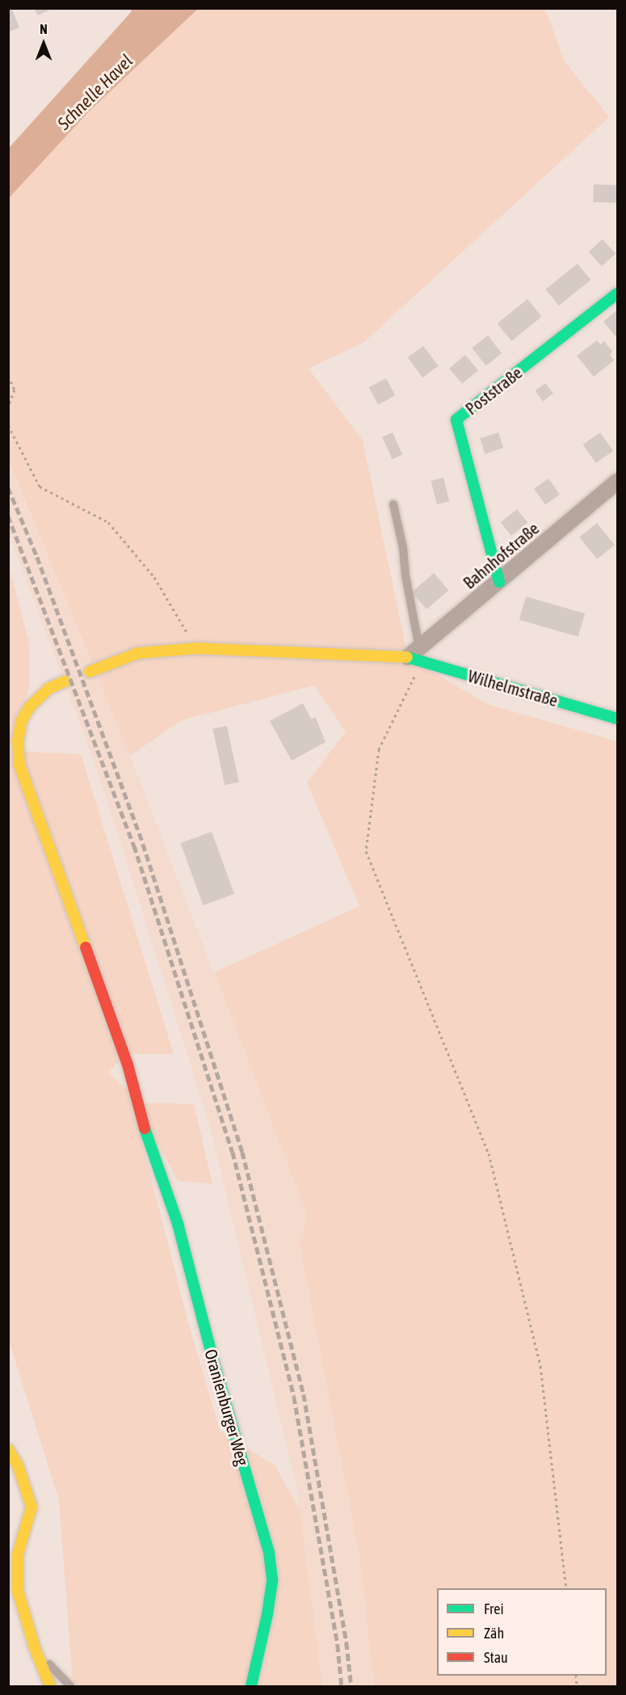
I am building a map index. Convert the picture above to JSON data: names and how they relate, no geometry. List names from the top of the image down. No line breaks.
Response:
{"streets":{"street":["Poststraße","Bahnhofstraße","Wilhelmstraße","Oranienburger Weg"]},"crossings":[["Poststraße","Bahnhofstraße"],["Bahnhofstraße","Wilhelmstraße"]],"water":["Schnelle Havel"],"legend":["Frei","Zäh","Stau"],"north":"top"}
